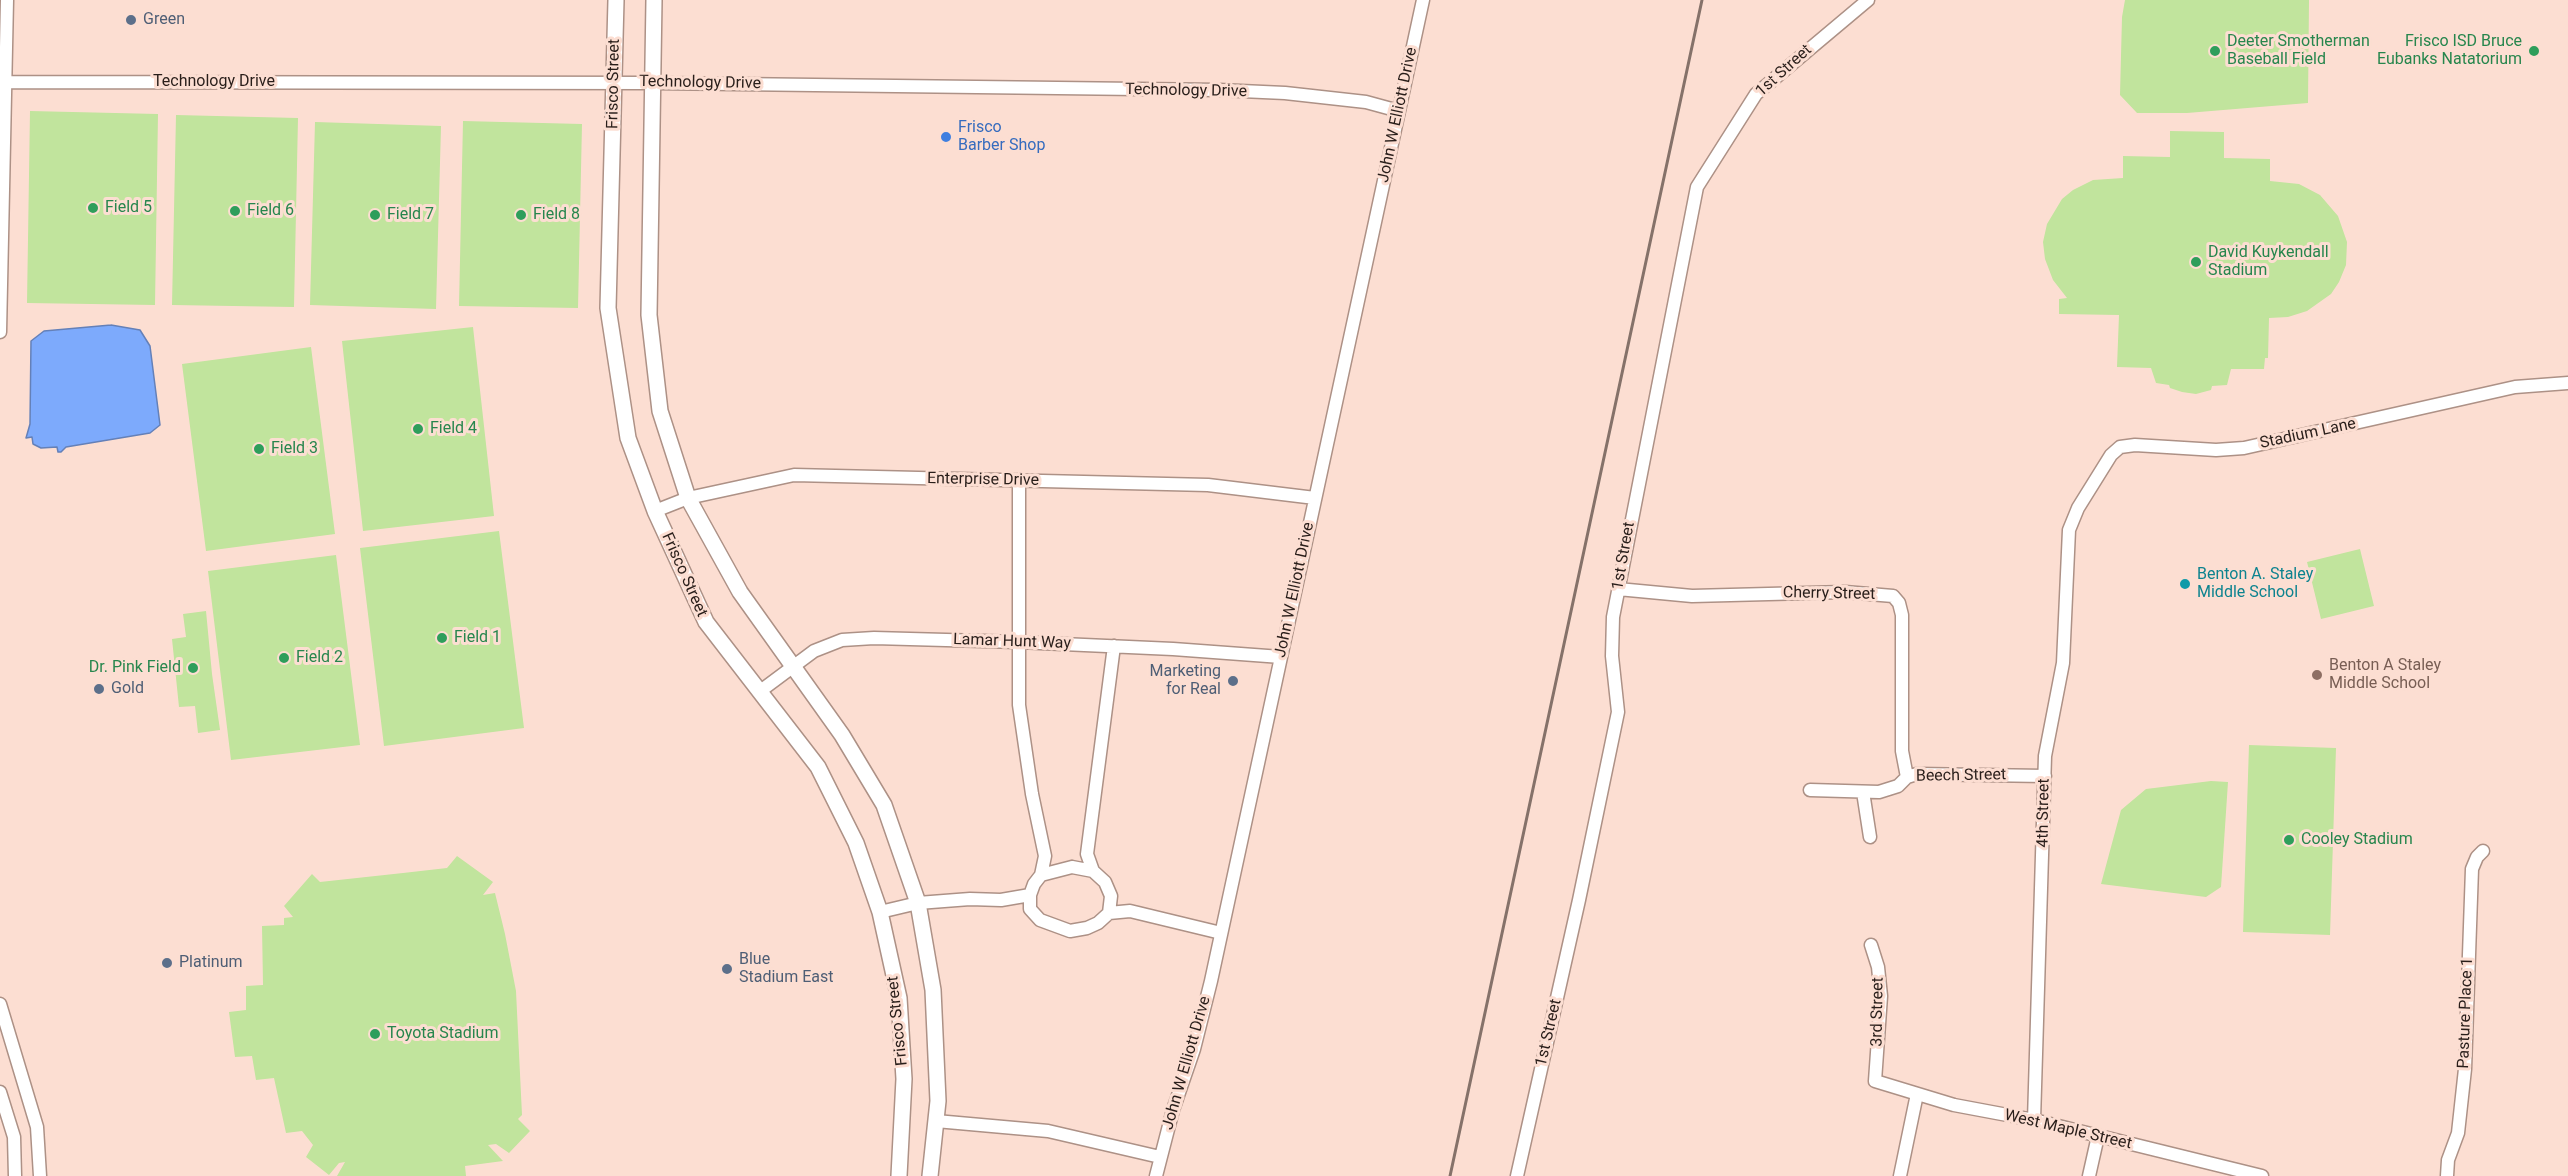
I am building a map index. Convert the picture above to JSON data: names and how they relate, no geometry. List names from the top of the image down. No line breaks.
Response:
{"streets":{"street":["1st Street","Technology Drive","Frisco Street","John W Elliott Drive","Stadium Lane","Enterprise Drive","Cherry Street","Lamar Hunt Way","Beech Street","4th Street","3rd Street","Pasture Place 1","West Maple Street"]},"crossings":[["1st Street","Cherry Street"],["Technology Drive","Frisco Street"],["Technology Drive","John W Elliott Drive"],["Frisco Street","Enterprise Drive"],["Frisco Street","Lamar Hunt Way"],["John W Elliott Drive","Enterprise Drive"],["John W Elliott Drive","Lamar Hunt Way"],["Stadium Lane","4th Street"],["Cherry Street","Beech Street"],["Beech Street","4th Street"],["4th Street","West Maple Street"],["3rd Street","West Maple Street"]],"places":["Green","Deeter Smotherman Baseball Field","Frisco ISD Bruce Eubanks Natatorium","Frisco Barber Shop","Field 5","Field 6","Field 7","Field 8","David Kuykendall Stadium","Field 4","Field 3","Benton A. Staley Middle School","Field 1","Field 2","Dr. Pink Field","Benton A Staley Middle School","Marketing for Real","Gold","Cooley Stadium","Platinum","Blue Stadium East","Toyota Stadium"]}
